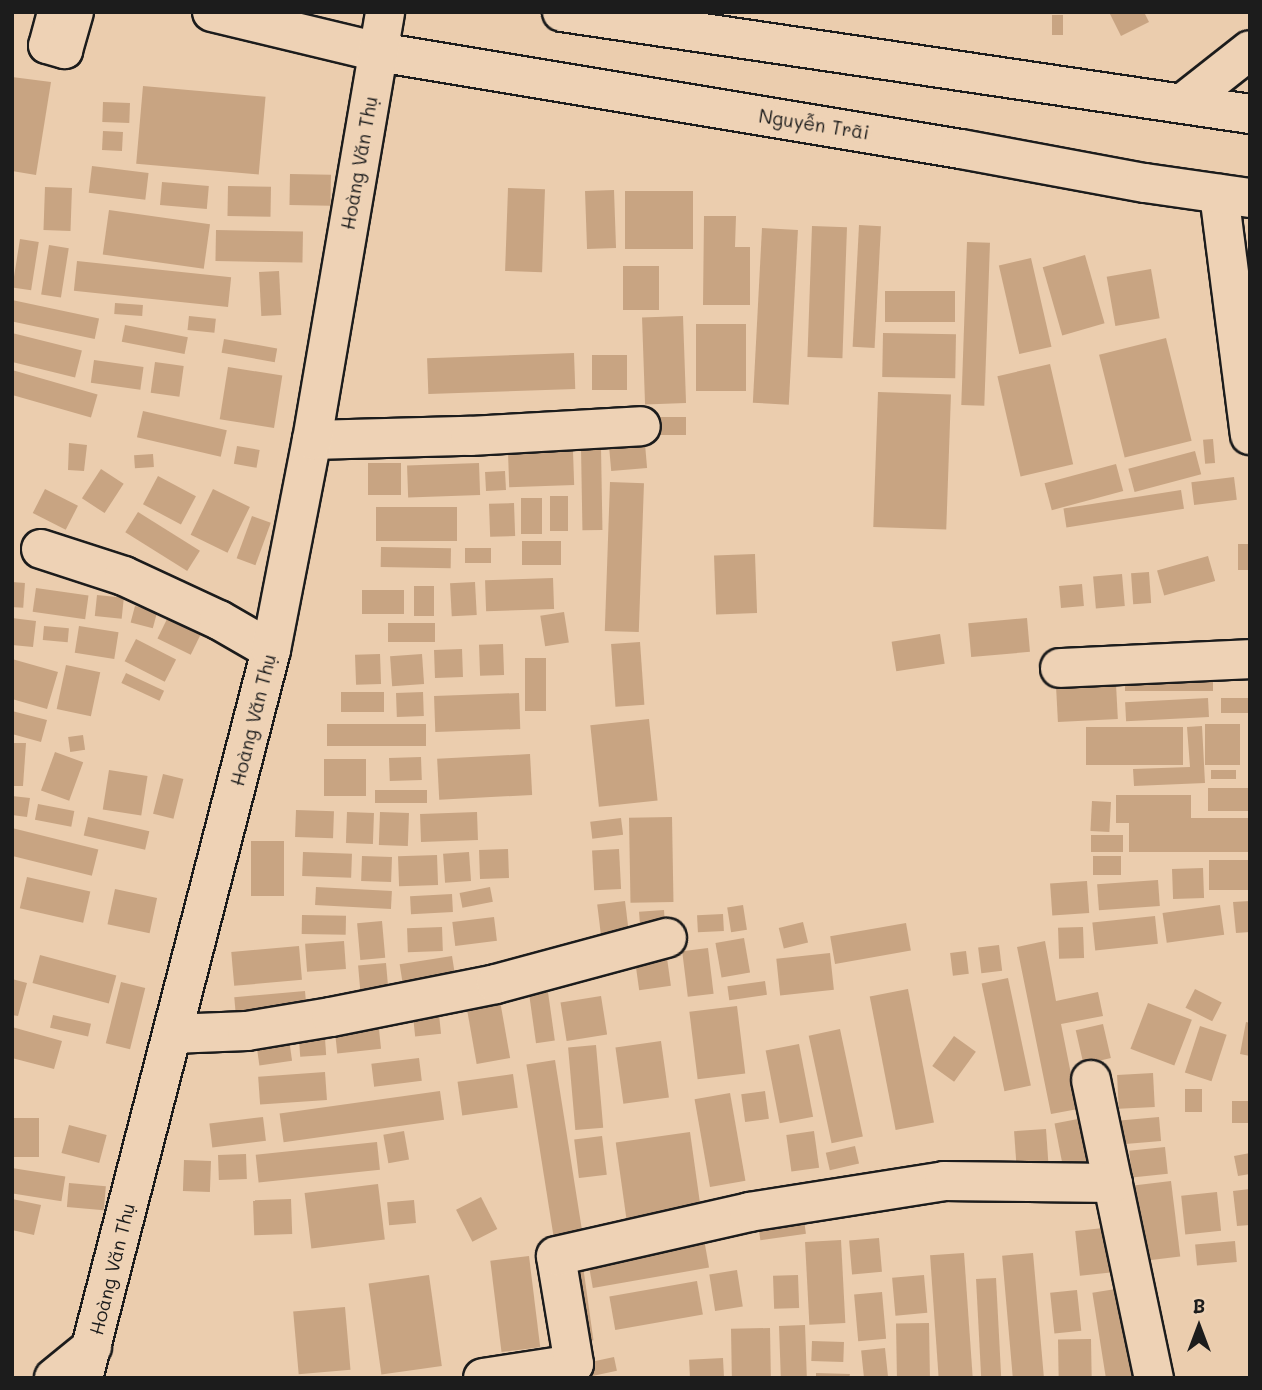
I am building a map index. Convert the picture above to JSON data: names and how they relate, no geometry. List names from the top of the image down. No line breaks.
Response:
{"streets":{"main road":["Nguyễn Trãi","Hoàng Văn Thụ"]},"crossings":[["Nguyễn Trãi","Hoàng Văn Thụ"]],"north":"top"}
